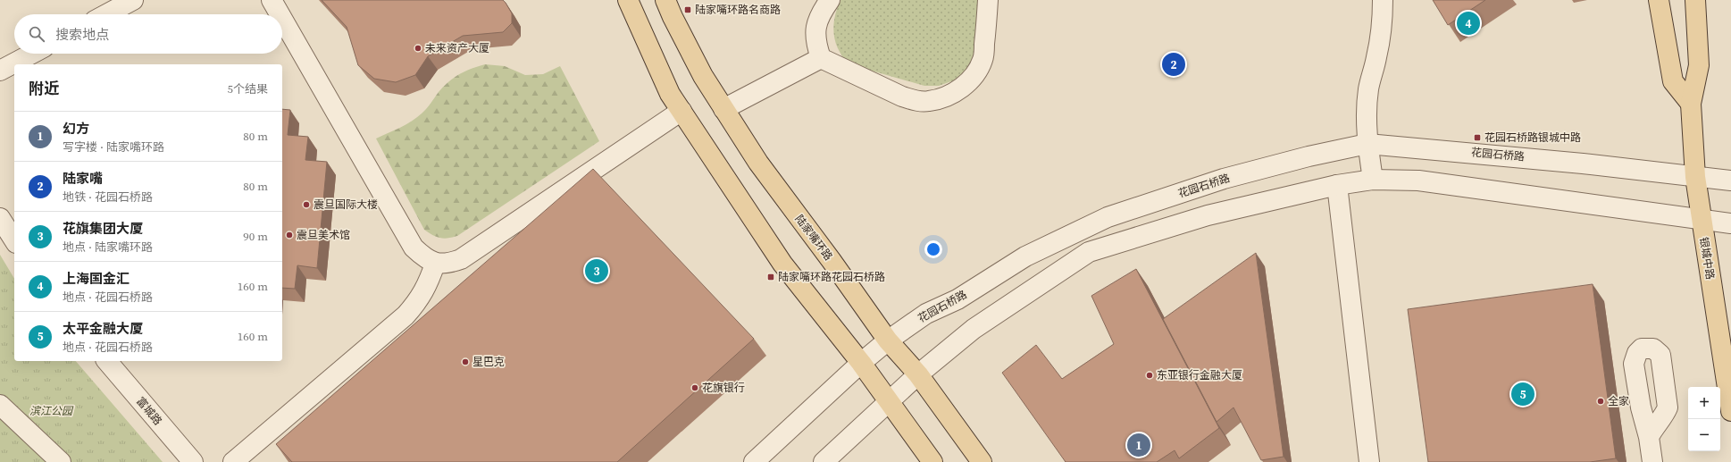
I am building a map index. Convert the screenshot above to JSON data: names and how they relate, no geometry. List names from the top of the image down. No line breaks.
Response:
{"streets":{"main road":["陆家嘴环路","银城中路"],"street":["花园石桥路","富城路"]},"crossings":[["花园石桥路","陆家嘴环路"],["花园石桥路","银城中路"]],"parks":["滨江公园"],"places":{"transit":["陆家嘴环路名商路","花园石桥路银城中路","陆家嘴环路花园石桥路"],"other":["未来资产大厦","震旦国际大楼","震旦美术馆","星巴克","东亚银行金融大厦","花旗银行","全家"]},"page":{"pins":["4","2","3","5","1"],"search":"搜索地点","heading":["附近","5个结果"],"list":[{"mark":"1","name":"幻方","note":"写字楼 · 陆家嘴环路","value":"80 m"},{"mark":"2","name":"陆家嘴","note":"地铁 · 花园石桥路","value":"80 m"},{"mark":"3","name":"花旗集团大厦","note":"地点 · 陆家嘴环路","value":"90 m"},{"mark":"4","name":"上海国金汇","note":"地点 · 花园石桥路","value":"160 m"},{"mark":"5","name":"太平金融大厦","note":"地点 · 花园石桥路","value":"160 m"}],"map_buttons":["+","−"]}}
